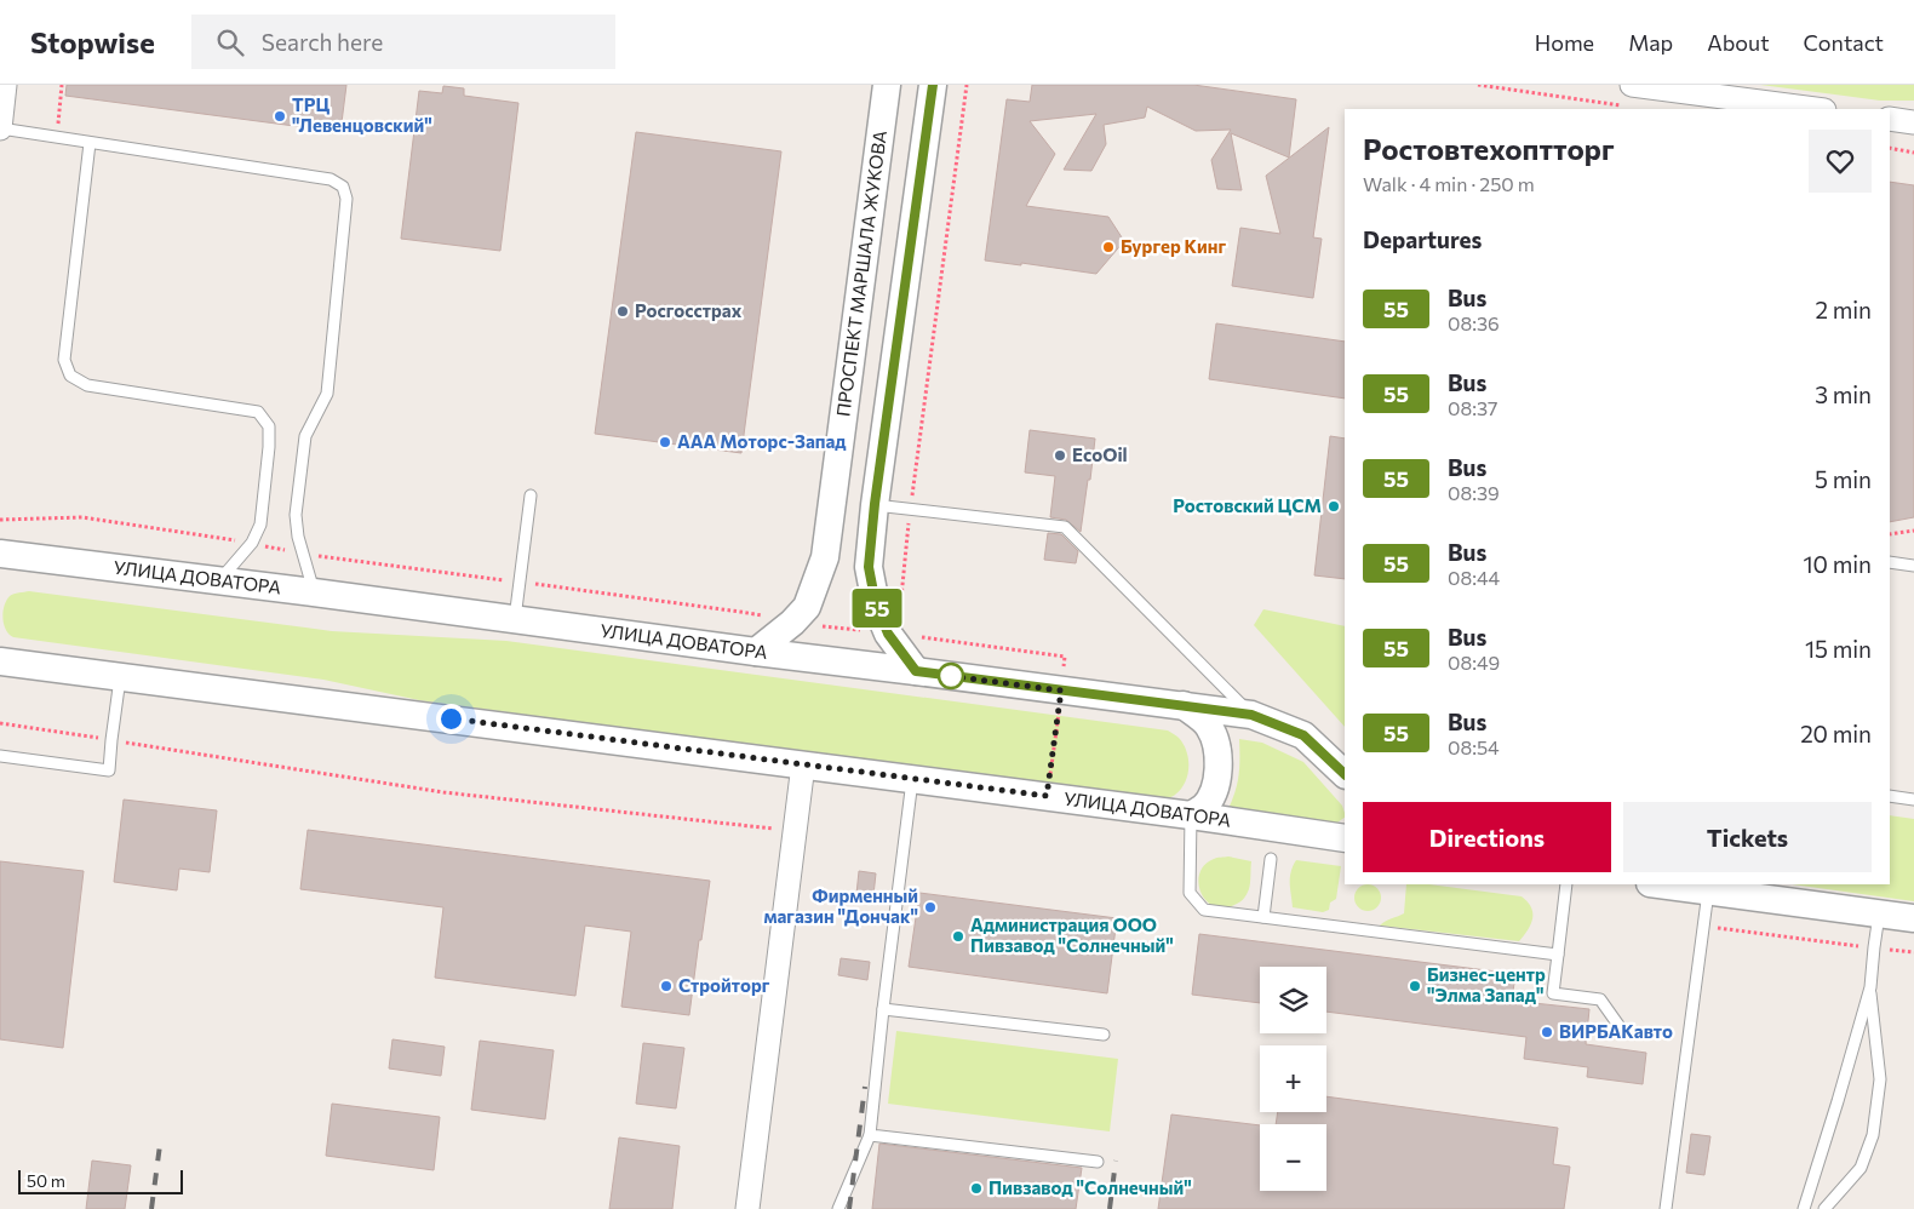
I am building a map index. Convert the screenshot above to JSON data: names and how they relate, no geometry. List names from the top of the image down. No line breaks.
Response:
{"streets":{"street":["ПРОСПЕКТ МАРШАЛА ЖУКОВА","УЛИЦА ДОВАТОРА"]},"crossings":[["ПРОСПЕКТ МАРШАЛА ЖУКОВА","УЛИЦА ДОВАТОРА"]],"places":["ТРЦ \"Левенцовский\"","Бургер Кинг","Росгосстрах","ААА Моторс-Запад","EcoOil","Ростовский ЦСМ","Фирменный магазин \"Дончак\"","Администрация ООО Пивзавод \"Солнечный\"","Стройторг","Бизнес-центр \"Элма Запад\"","ВИРБАКавто","Пивзавод \"Солнечный\""],"lines":["bus line 55"],"scale_bar":"50 m","page":{"header":"Stopwise","search":"Search here","nav":["Home","Map","About","Contact"],"on_map":"55","heading":[["Ростовтехоптторг","Walk · 4 min · 250 m"],"Departures"],"list":[{"mark":"55","name":"Bus","note":"08:36","value":"2 min"},{"mark":"55","name":"Bus","note":"08:37","value":"3 min"},{"mark":"55","name":"Bus","note":"08:39","value":"5 min"},{"mark":"55","name":"Bus","note":"08:44","value":"10 min"},{"mark":"55","name":"Bus","note":"08:49","value":"15 min"},{"mark":"55","name":"Bus","note":"08:54","value":"20 min"}],"buttons":["Directions","Tickets"],"map_buttons":["+","−"],"scale":"50 m"}}
